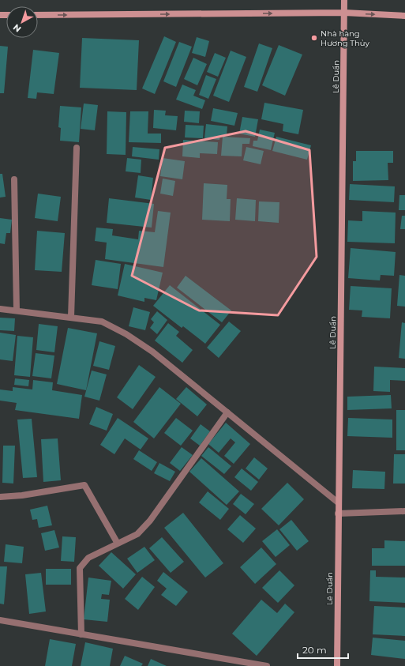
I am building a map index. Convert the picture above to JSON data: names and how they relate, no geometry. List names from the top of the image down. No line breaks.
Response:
{"streets":{"main road":["Lê Duẩn"]},"places":["Nhà hàng Hương Thủy"],"scale_bar":"20 m","north":"bottom left"}
